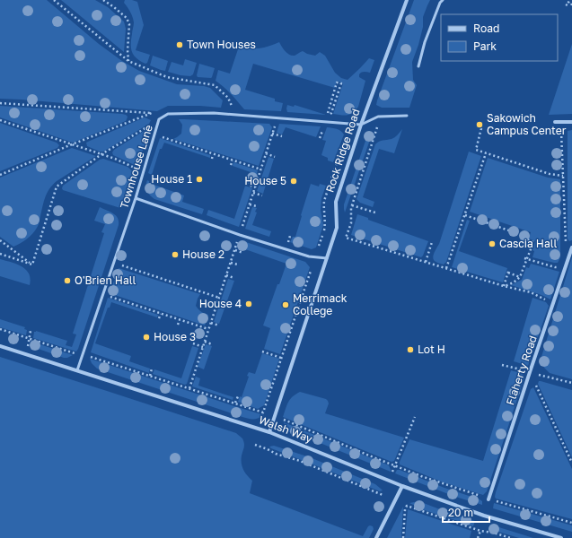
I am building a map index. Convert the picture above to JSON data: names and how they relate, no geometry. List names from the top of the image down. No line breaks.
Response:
{"streets":{"street":["Rock Ridge Road","Flaherty Road","Walsh Way"],"lane":["Townhouse Lane"]},"crossings":[["Rock Ridge Road","Townhouse Lane"],["Rock Ridge Road","Walsh Way"],["Townhouse Lane","Walsh Way"]],"places":["Town Houses","Sakowich Campus Center","House 1","House 5","Cascia Hall","House 2","O'Brien Hall","House 4","Merrimack College","House 3","Lot H"],"legend":["Road","Park"],"scale_bar":"20 m"}
